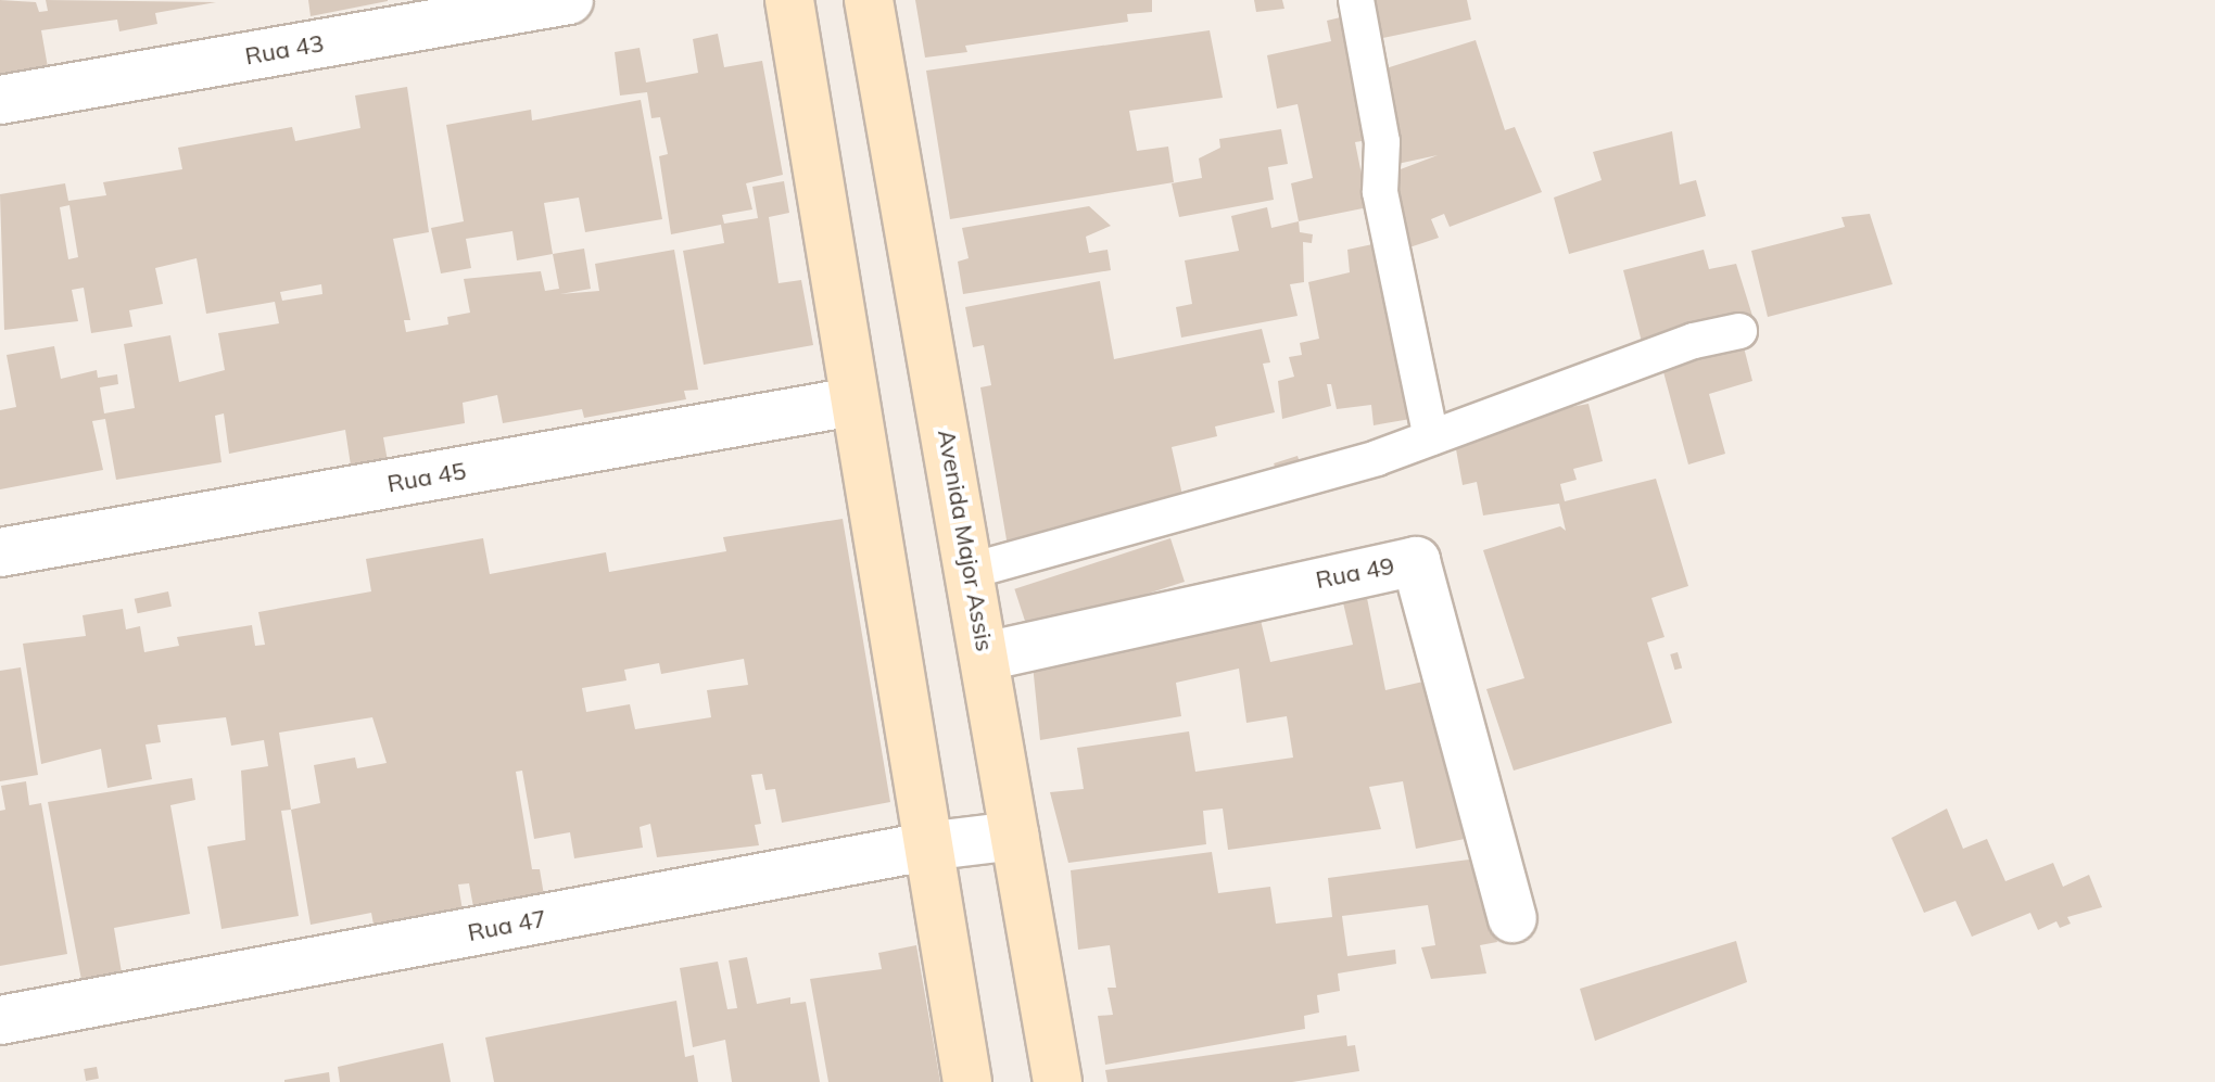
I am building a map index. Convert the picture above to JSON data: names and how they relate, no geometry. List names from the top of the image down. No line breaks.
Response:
{"streets":{"street":["Rua 43","Rua 45","Avenida Major Assis","Rua 49","Rua 47"]},"crossings":[["Avenida Major Assis","Rua 49"],["Avenida Major Assis","Rua 47"]]}
